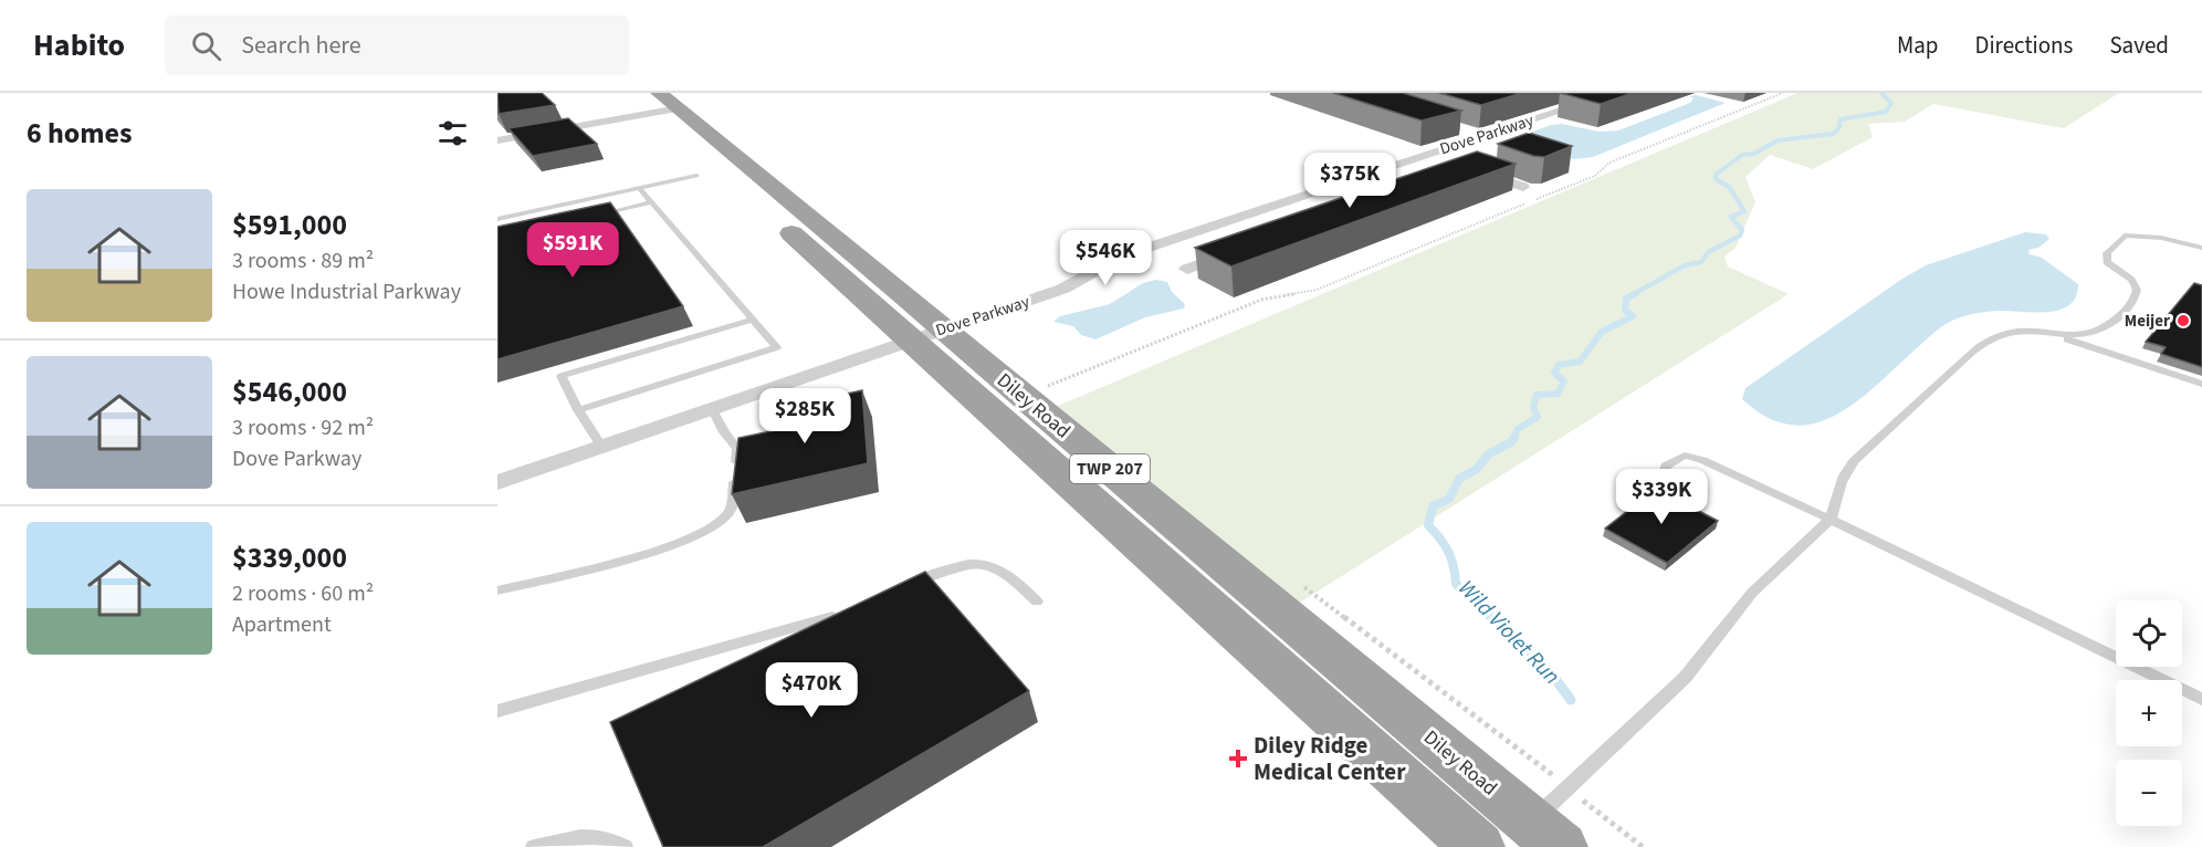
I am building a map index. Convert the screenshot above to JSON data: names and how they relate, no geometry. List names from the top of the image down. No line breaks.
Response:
{"streets":{"highway":["Diley Road","TWP 207"],"street":["Dove Parkway"]},"crossings":[["Dove Parkway","Diley Road"]],"water":["Wild Violet Run"],"places":{"other":["Meijer"],"health":["Diley Ridge Medical Center"]},"page":{"header":"Habito","search":"Search here","nav":["Map","Directions","Saved"],"heading":"6 homes","price":["$375K","$591K","$546K","$285K","$339K","$470K"],"list":[{"name":"$591,000","note":"3 rooms · 89 m² · Howe Industrial Parkway"},{"name":"$546,000","note":"3 rooms · 92 m² · Dove Parkway"},{"name":"$339,000","note":"2 rooms · 60 m² · Apartment"}],"map_buttons":["+","−"]}}
